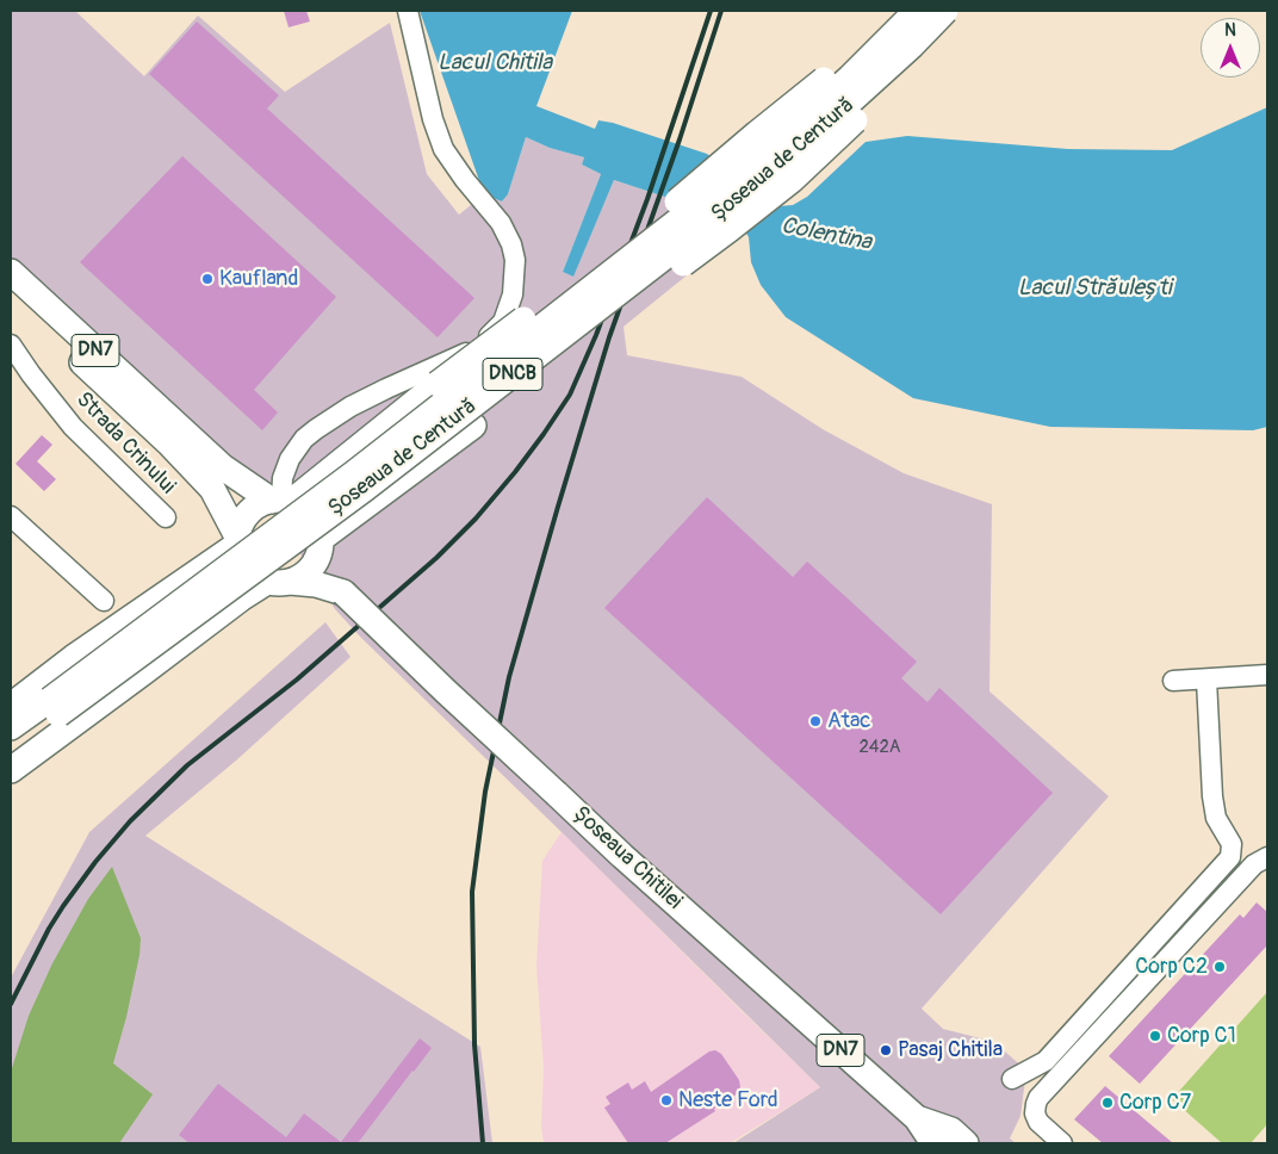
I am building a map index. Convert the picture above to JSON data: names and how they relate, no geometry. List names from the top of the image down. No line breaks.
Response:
{"streets":{"main road":["Șoseaua de Centură","DN7","DNCB","Șoseaua Chitilei"],"street":["Strada Crinului"]},"crossings":[["DN7","Șoseaua Chitilei"]],"water":["Lacul Chitila","Colentina","Lacul Străulești"],"places":["Kaufland","Atac","Corp C2","Corp C1","Pasaj Chitila","Neste Ford","Corp C7"],"house_numbers":["242A"],"north":"top"}
